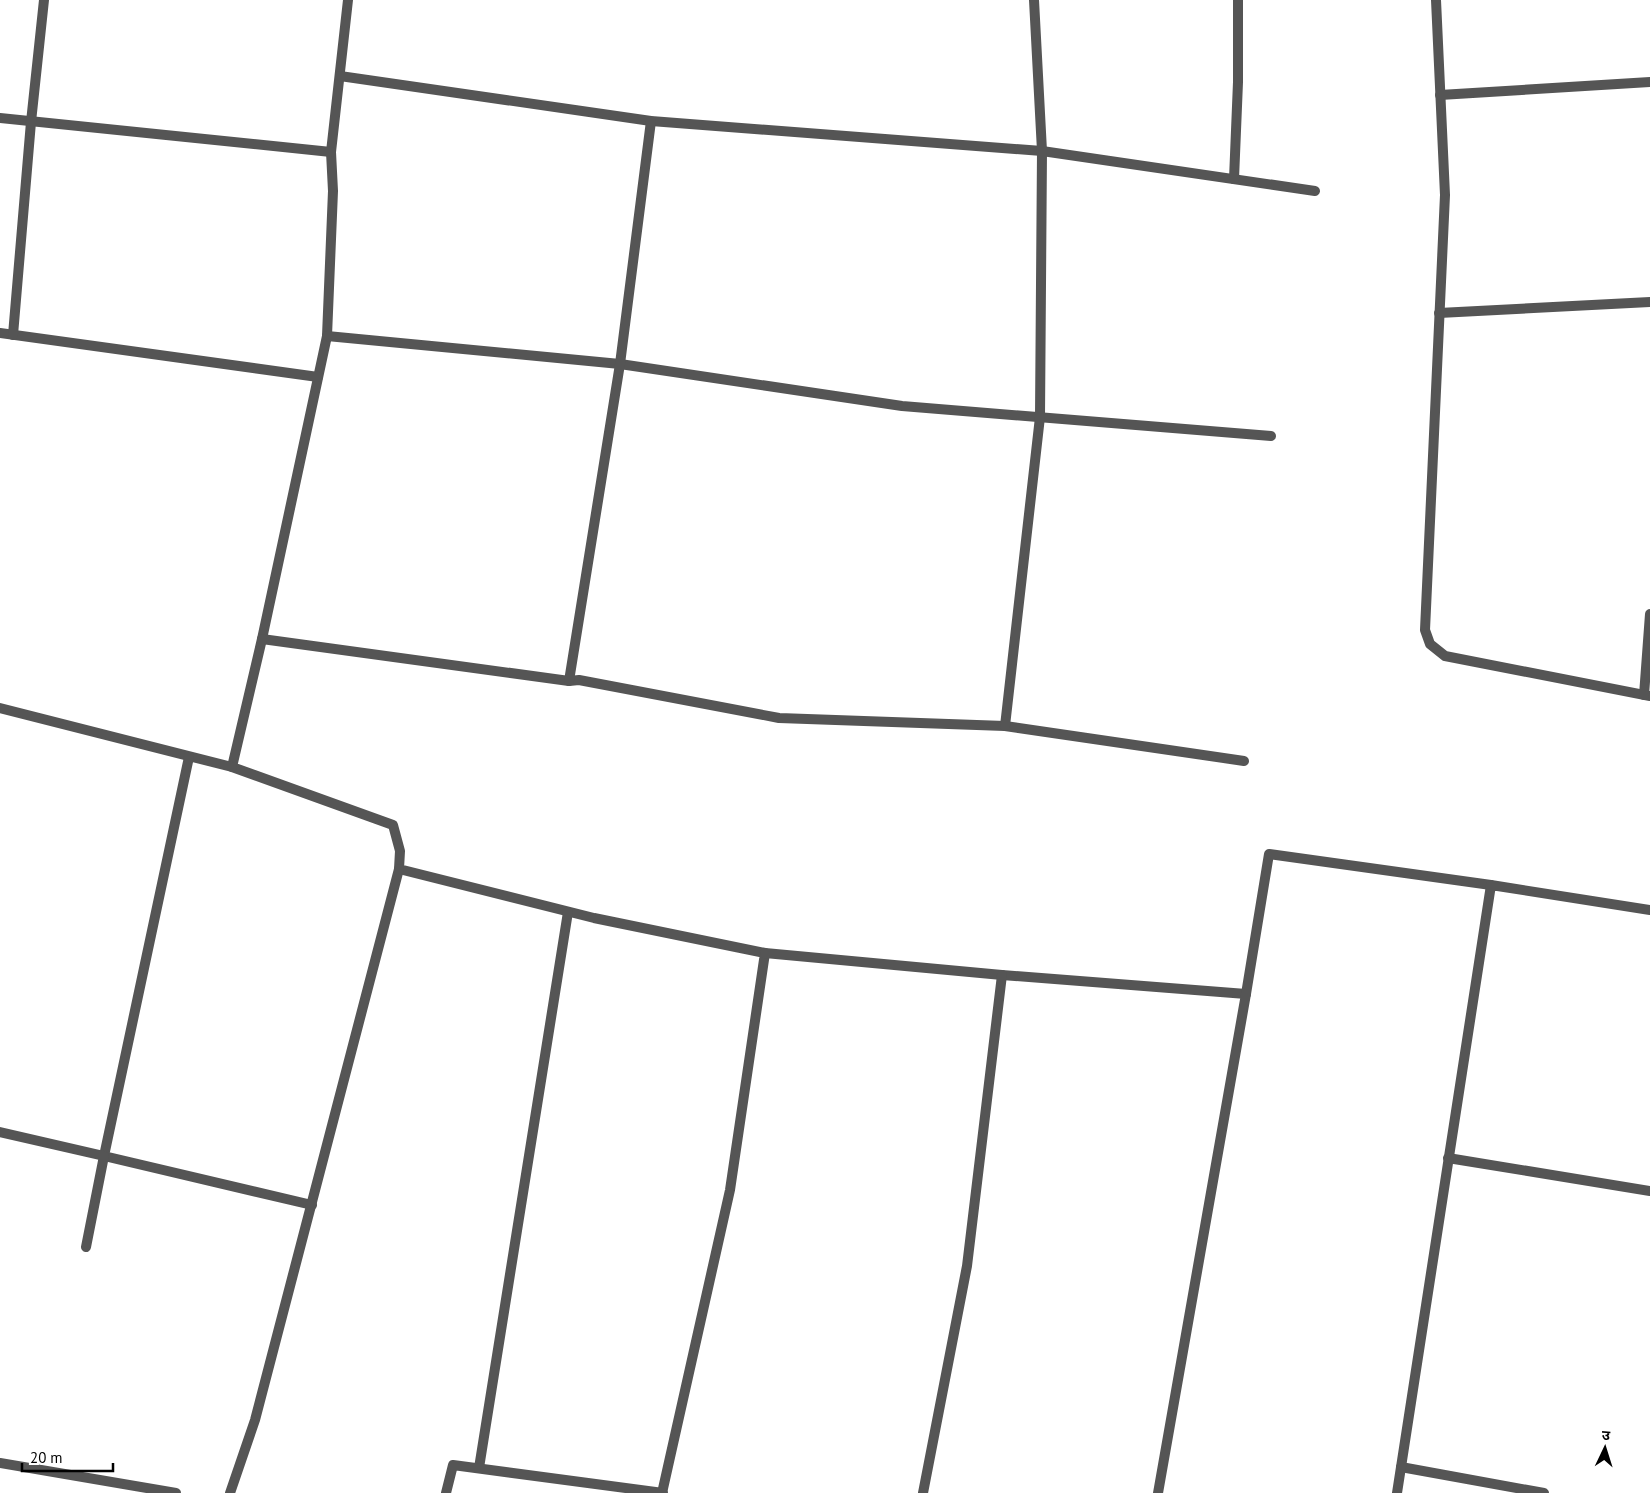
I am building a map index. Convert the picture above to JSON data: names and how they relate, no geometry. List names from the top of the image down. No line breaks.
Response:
{"scale_bar":"20 m","north":"top"}
